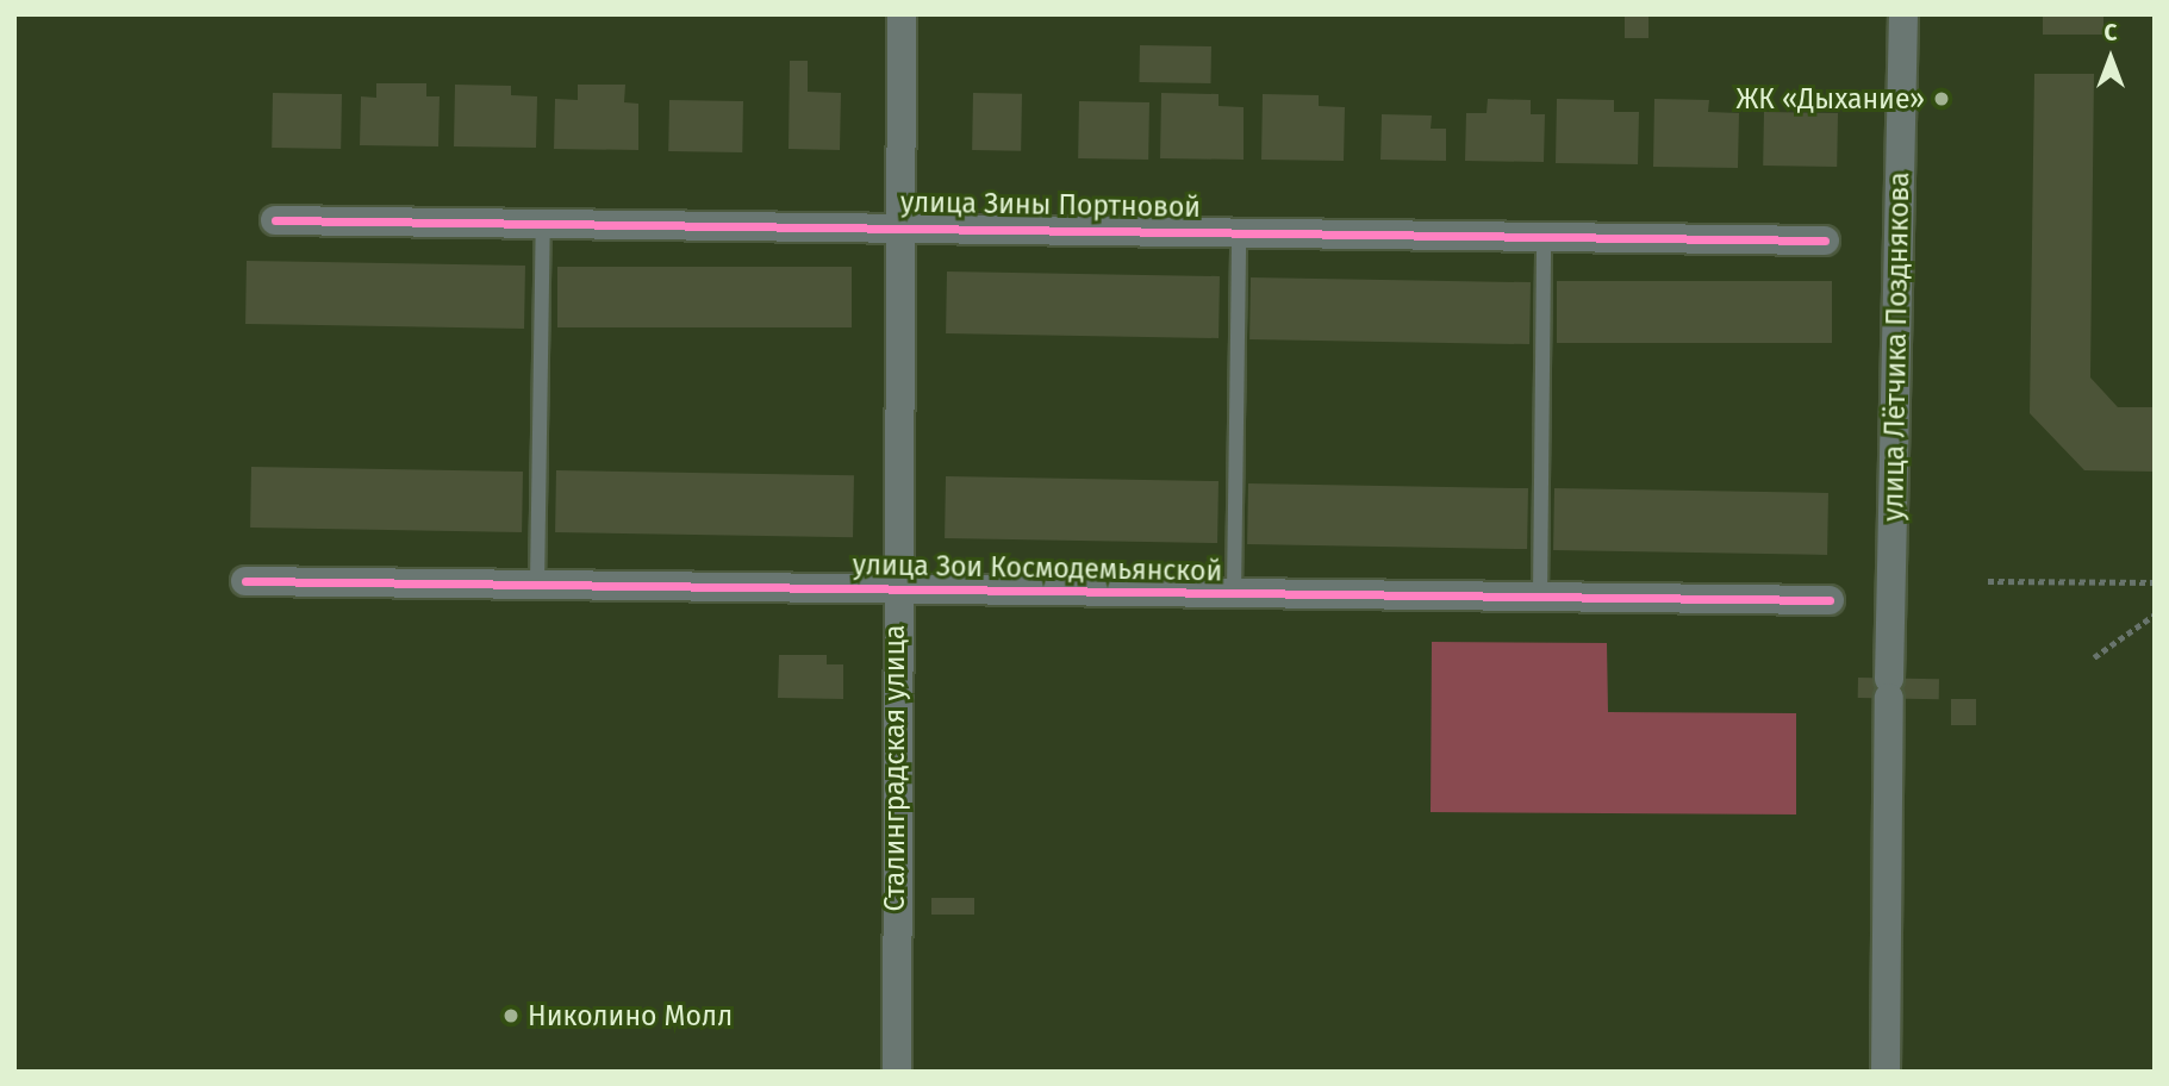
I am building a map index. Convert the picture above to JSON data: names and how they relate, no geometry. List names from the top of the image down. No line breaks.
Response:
{"streets":{"street":["улица Зины Портновой","улица Лётчика Позднякова","улица Зои Космодемьянской","Сталинградская улица"]},"crossings":[["улица Зины Портновой","Сталинградская улица"],["улица Зои Космодемьянской","Сталинградская улица"]],"places":["ЖК «Дыхание»","Николино Молл"],"north":"top"}
